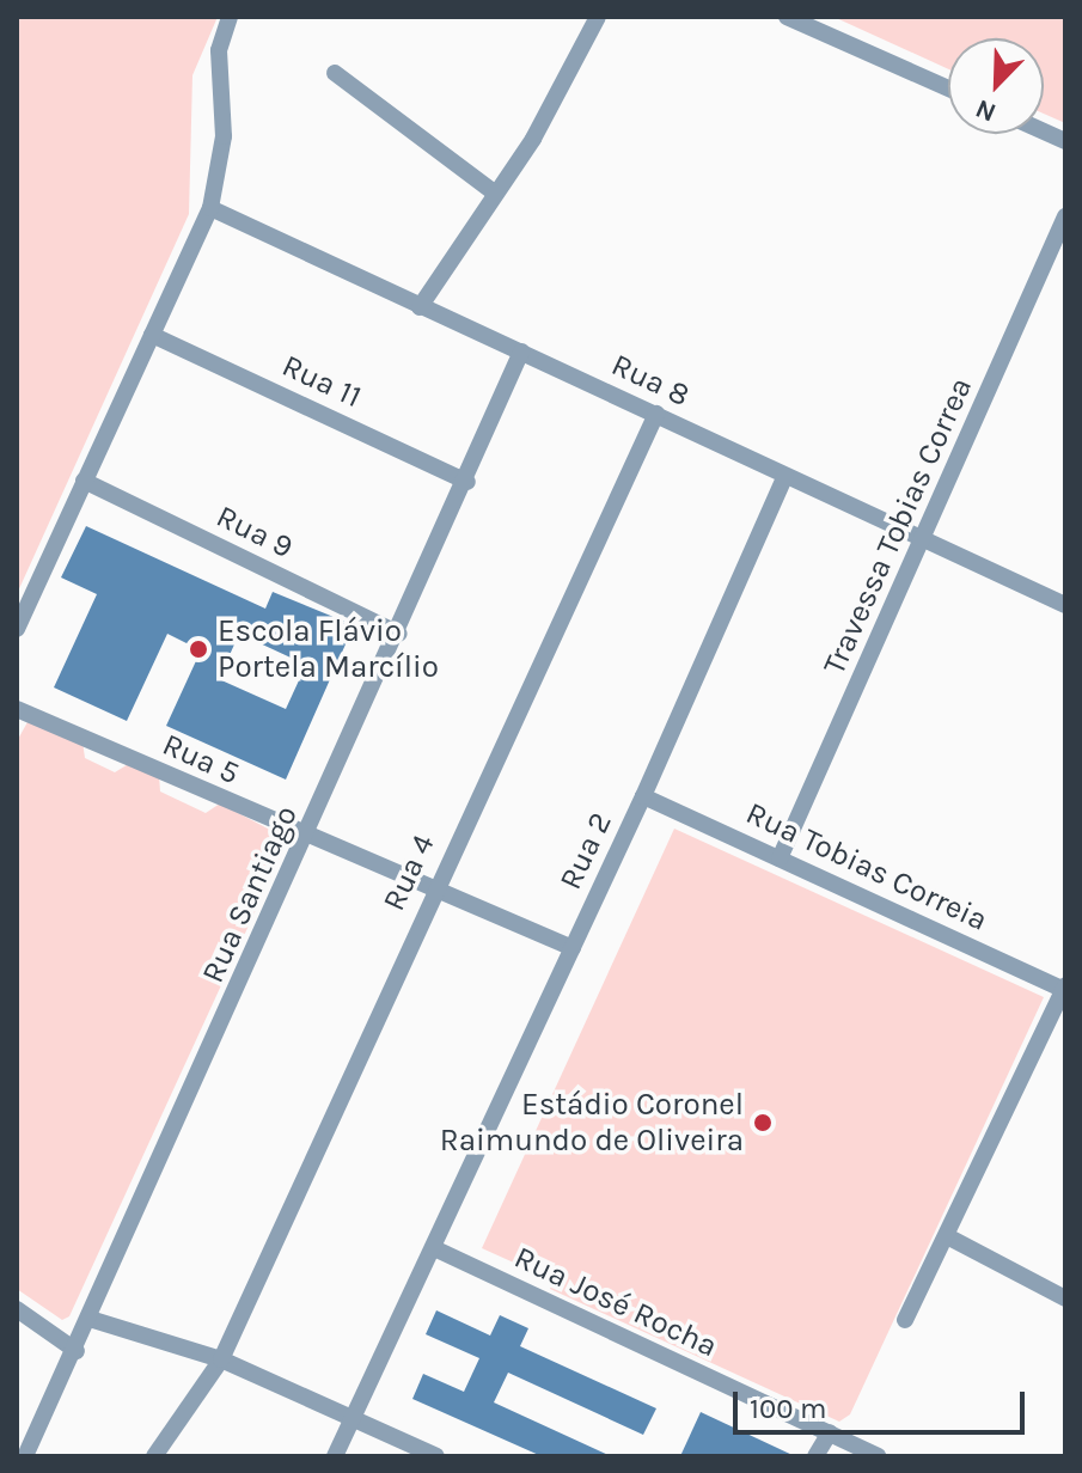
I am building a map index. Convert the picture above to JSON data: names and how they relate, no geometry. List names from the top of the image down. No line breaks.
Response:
{"streets":{"street":["Rua 8","Rua 11","Travessa Tobias Correa","Rua 9","Rua 5","Rua 2","Rua Tobias Correia","Rua 4","Rua Santiago","Rua José Rocha"]},"crossings":[["Rua 8","Travessa Tobias Correa"],["Rua 8","Rua 2"],["Rua 8","Rua 4"],["Rua 8","Rua Santiago"],["Rua 11","Rua Santiago"],["Travessa Tobias Correa","Rua Tobias Correia"],["Rua 9","Rua Santiago"],["Rua 5","Rua 2"],["Rua 5","Rua 4"],["Rua 5","Rua Santiago"],["Rua 2","Rua Tobias Correia"],["Rua 2","Rua José Rocha"]],"places":["Escola Flávio Portela Marcílio","Estádio Coronel Raimundo de Oliveira"],"scale_bar":"100 m","north":"bottom left"}
